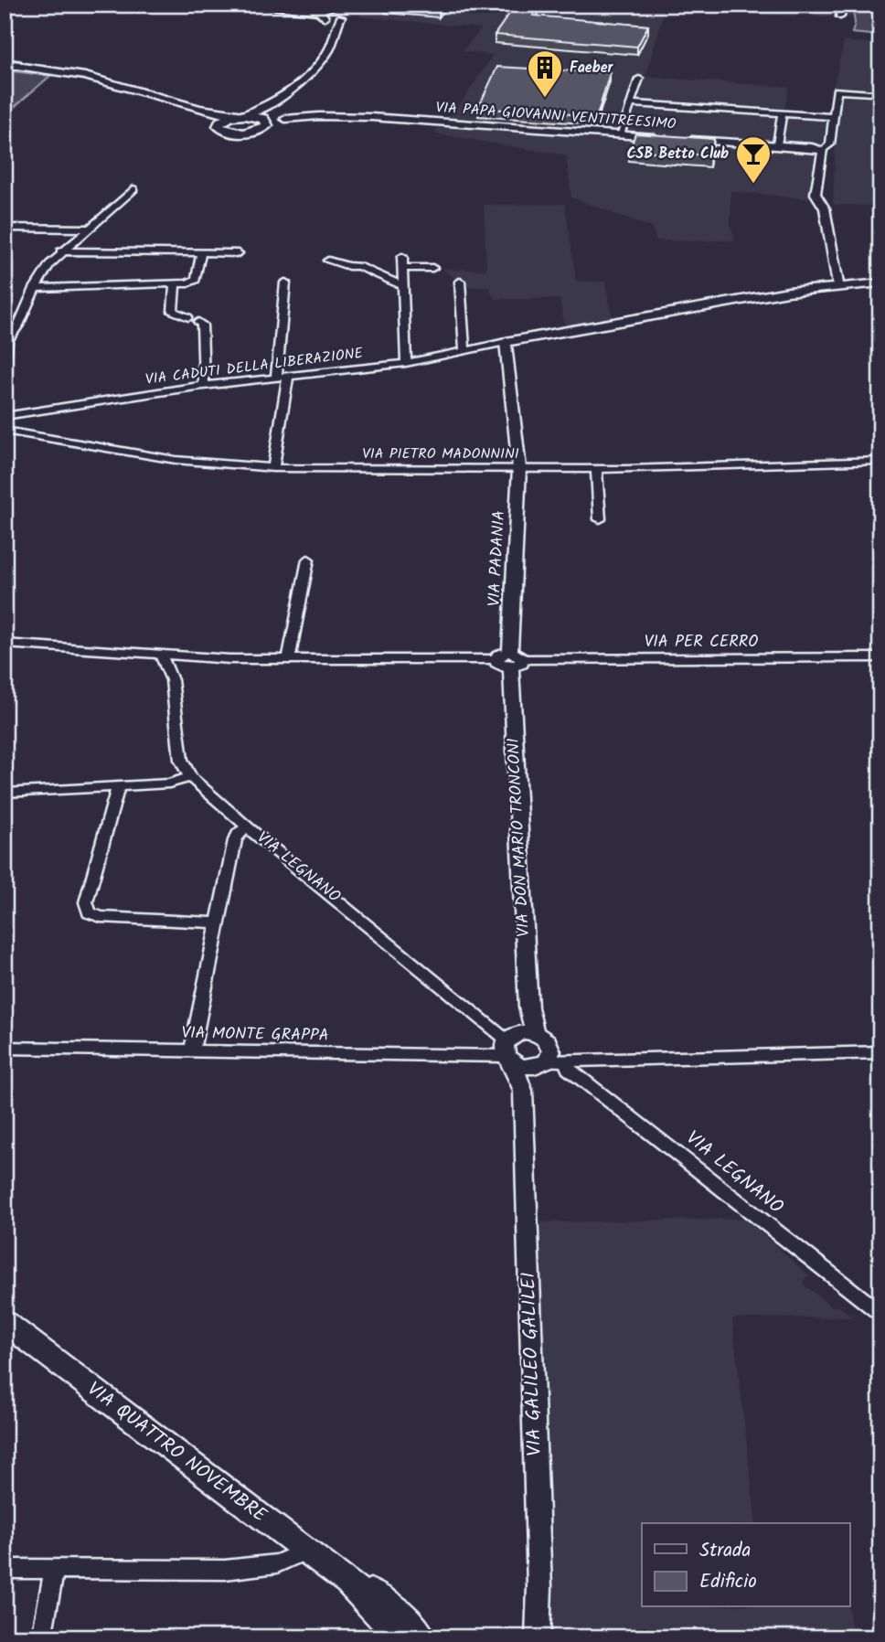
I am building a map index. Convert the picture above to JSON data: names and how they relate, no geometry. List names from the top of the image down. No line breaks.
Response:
{"streets":{"main road":["VIA QUATTRO NOVEMBRE"],"street":["VIA PAPA GIOVANNI VENTITREESIMO","VIA CADUTI DELLA LIBERAZIONE","VIA PIETRO MADONNINI","VIA PADANIA","VIA PER CERRO","VIA DON MARIO TRONCONI","VIA LEGNANO","VIA MONTE GRAPPA","VIA GALILEO GALILEI"]},"crossings":[["VIA CADUTI DELLA LIBERAZIONE","VIA PADANIA"],["VIA PIETRO MADONNINI","VIA PADANIA"],["VIA PADANIA","VIA PER CERRO"],["VIA PADANIA","VIA DON MARIO TRONCONI"],["VIA PER CERRO","VIA DON MARIO TRONCONI"],["VIA DON MARIO TRONCONI","VIA LEGNANO"],["VIA DON MARIO TRONCONI","VIA MONTE GRAPPA"],["VIA DON MARIO TRONCONI","VIA GALILEO GALILEI"],["VIA LEGNANO","VIA MONTE GRAPPA"],["VIA LEGNANO","VIA GALILEO GALILEI"],["VIA MONTE GRAPPA","VIA GALILEO GALILEI"]],"places":{"building":["Faeber"],"bar":["CSB Betto Club"]},"legend":["Strada","Edificio"]}
